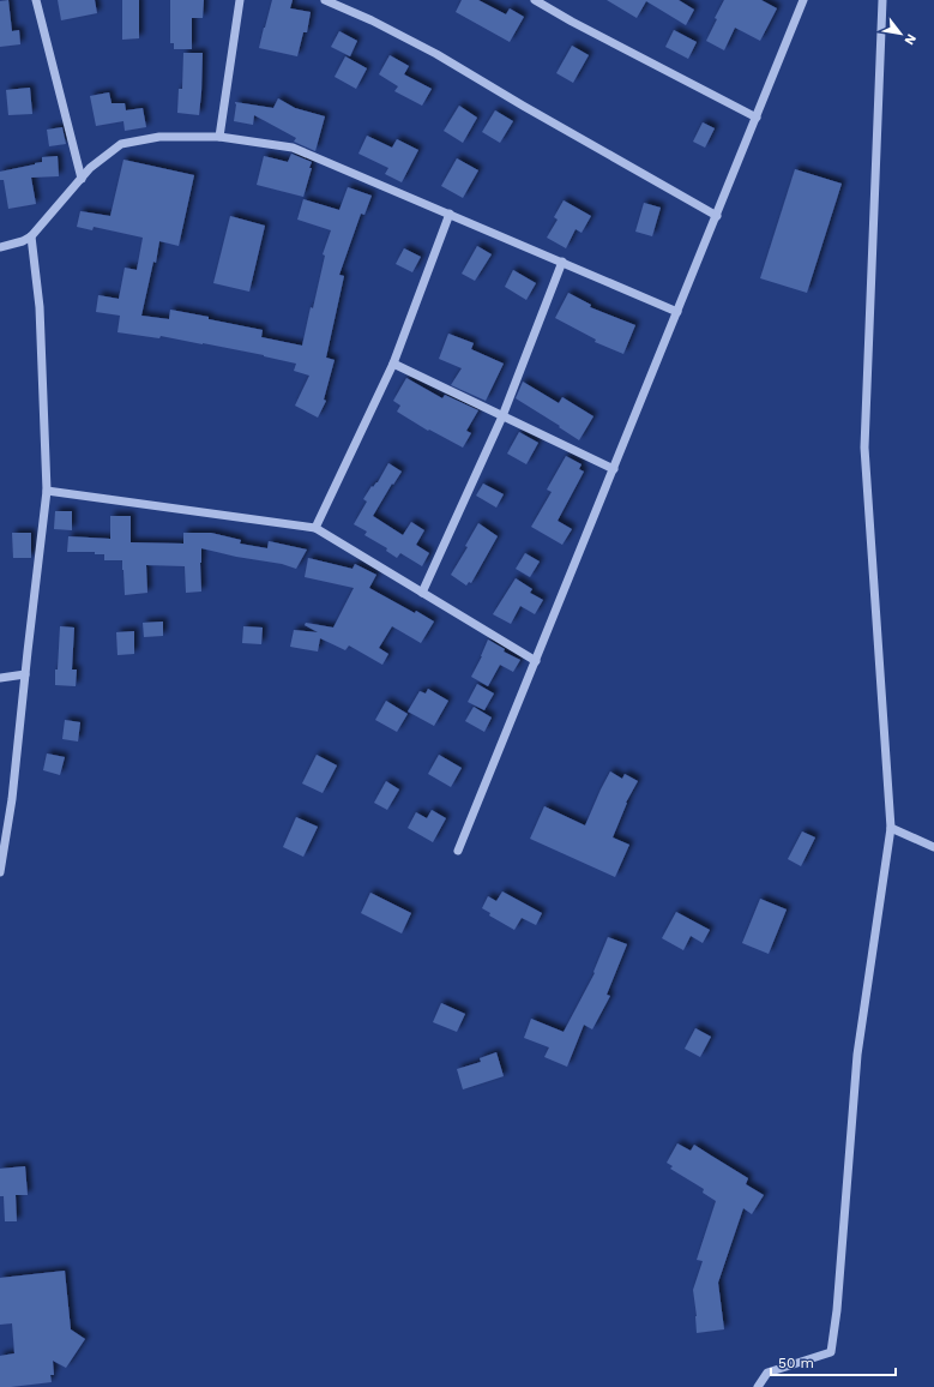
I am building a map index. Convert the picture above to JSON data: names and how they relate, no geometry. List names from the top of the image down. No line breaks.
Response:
{"scale_bar":"50 m","north":"bottom right"}
